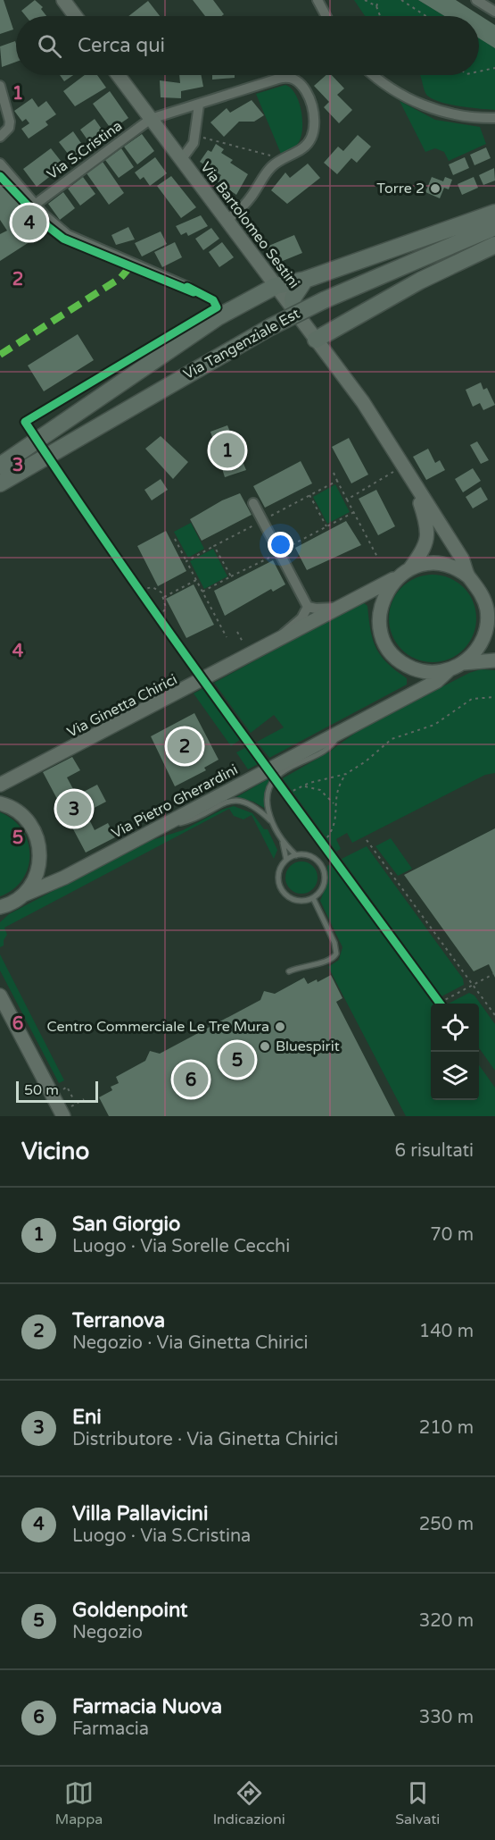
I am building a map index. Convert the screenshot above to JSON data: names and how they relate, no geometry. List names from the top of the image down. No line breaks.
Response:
{"streets":{"main road":["Via Bartolomeo Sestini","Via Tangenziale Est","Via Ginetta Chirici","Via Pietro Gherardini"],"street":["Via S.Cristina"]},"crossings":[["Via S.Cristina","Via Bartolomeo Sestini"],["Via Ginetta Chirici","Via Pietro Gherardini"]],"places":["Torre 2","Centro Commerciale Le Tre Mura","Bluespirit"],"scale_bar":"50 m","page":{"search":"Cerca qui","pins":["4","1","2","3","5","6"],"scale":"50 m","heading":["Vicino","6 risultati"],"list":[{"mark":"1","name":"San Giorgio","note":"Luogo · Via Sorelle Cecchi","value":"70 m"},{"mark":"2","name":"Terranova","note":"Negozio · Via Ginetta Chirici","value":"140 m"},{"mark":"3","name":"Eni","note":"Distributore · Via Ginetta Chirici","value":"210 m"},{"mark":"4","name":"Villa Pallavicini","note":"Luogo · Via S.Cristina","value":"250 m"},{"mark":"5","name":"Goldenpoint","note":"Negozio","value":"320 m"},{"mark":"6","name":"Farmacia Nuova","note":"Farmacia","value":"330 m"}],"nav":["Mappa","Indicazioni","Salvati"]},"grid":{"rows":["1","2","3","4","5","6"]}}
